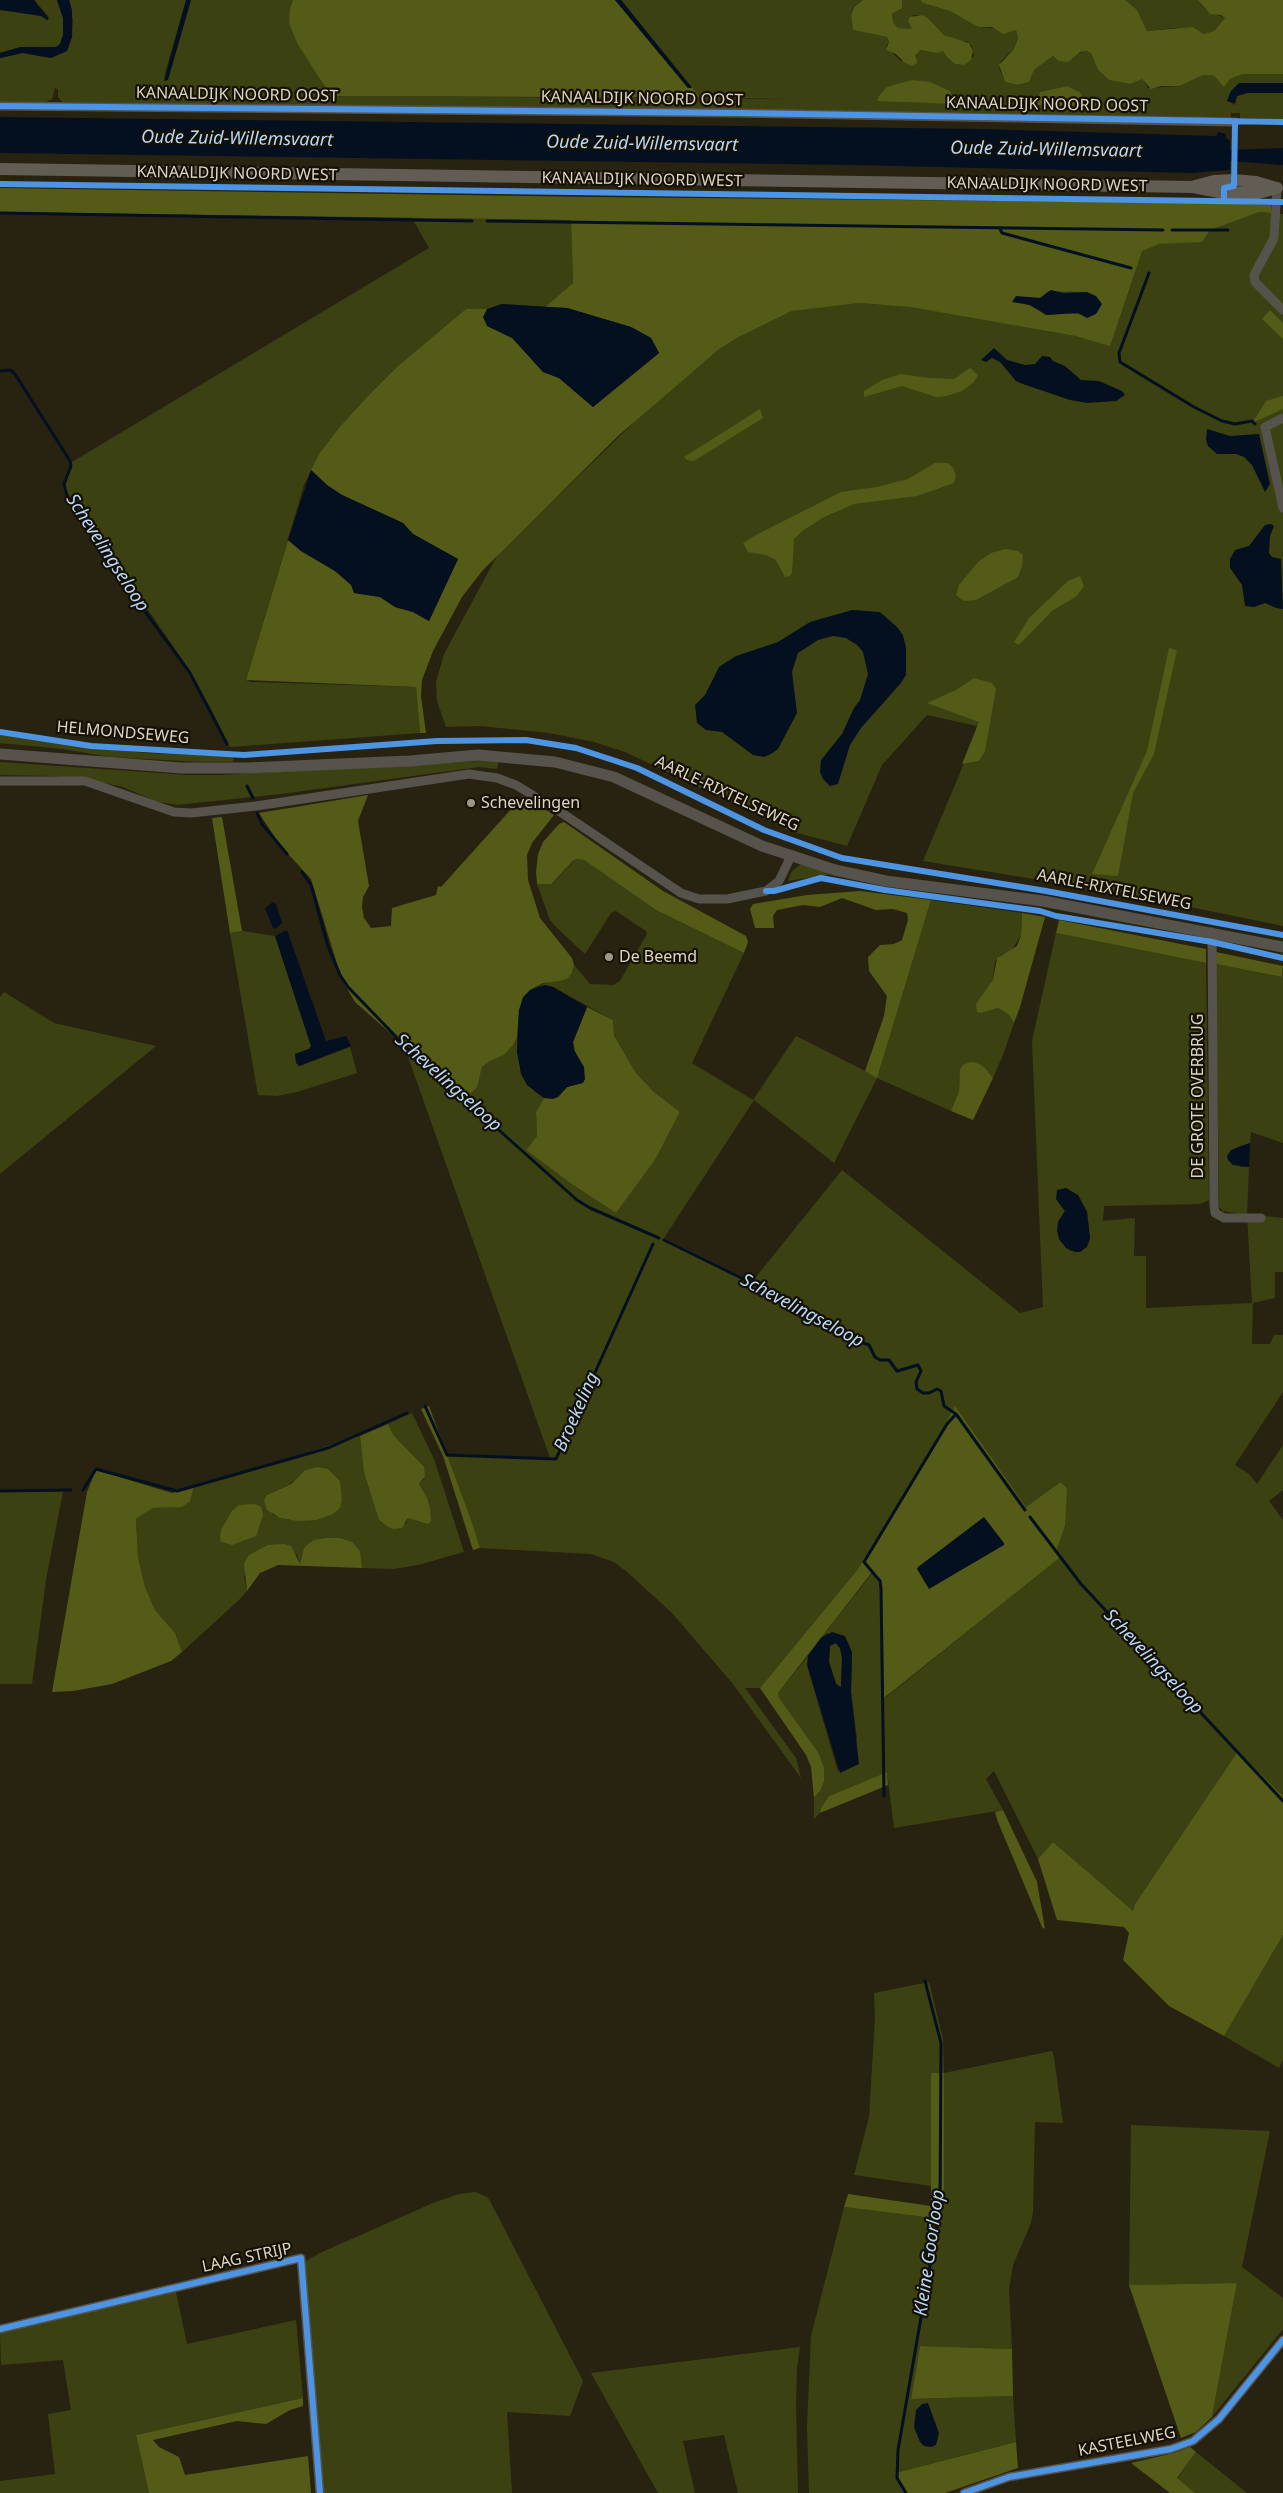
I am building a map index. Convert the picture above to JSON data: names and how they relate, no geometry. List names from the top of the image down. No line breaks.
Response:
{"streets":{"main road":["KANAALDIJK NOORD WEST"],"street":["KANAALDIJK NOORD OOST","HELMONDSEWEG","AARLE-RIXTELSEWEG","DE GROTE OVERBRUG","LAAG STRIJP","KASTEELWEG"]},"crossings":[["HELMONDSEWEG","AARLE-RIXTELSEWEG"],["AARLE-RIXTELSEWEG","DE GROTE OVERBRUG"]],"water":["Oude Zuid-Willemsvaart","Schevelingseloop","Broekeling","Kleine Goorloop"],"places":["Schevelingen","De Beemd"]}
